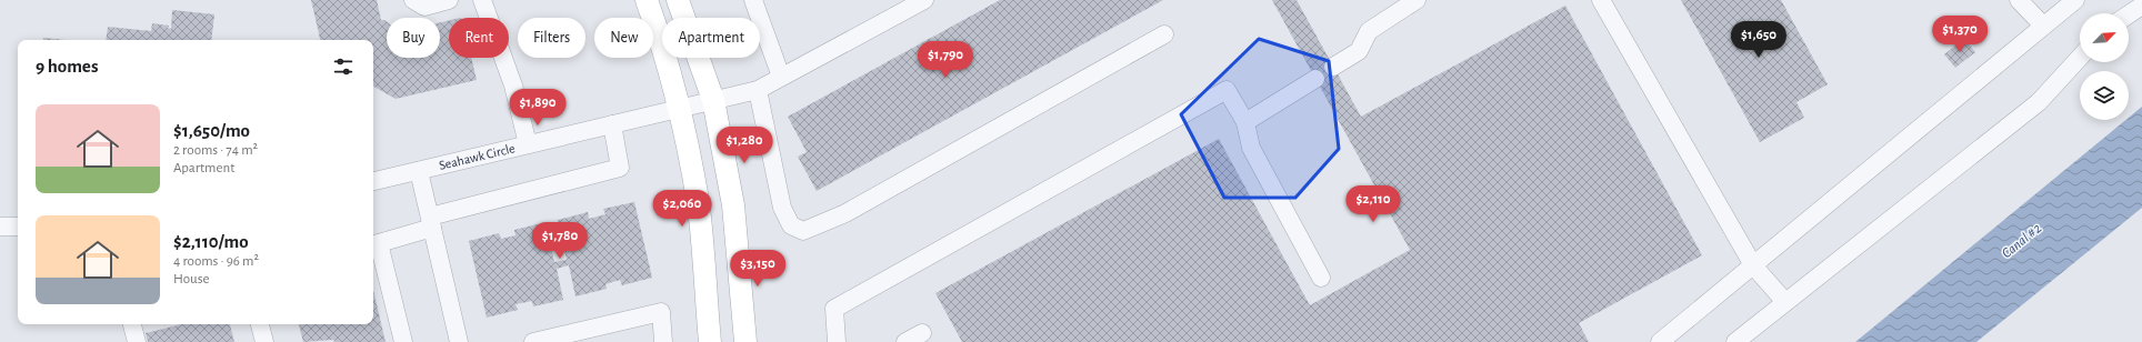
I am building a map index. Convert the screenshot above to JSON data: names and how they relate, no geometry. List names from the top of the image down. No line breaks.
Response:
{"streets":{"street":["Seahawk Circle"]},"water":["Canal #2"],"north":"top right","page":{"price":["$1,370","$1,650","$1,790","$1,890","$1,280","$2,110","$2,060","$1,780","$3,150"],"chip":["Buy","Rent","Filters","New","Apartment"],"heading":"9 homes","list":[{"name":"$1,650/mo","note":"2 rooms · 74 m² · Apartment"},{"name":"$2,110/mo","note":"4 rooms · 96 m² · House"}]}}
